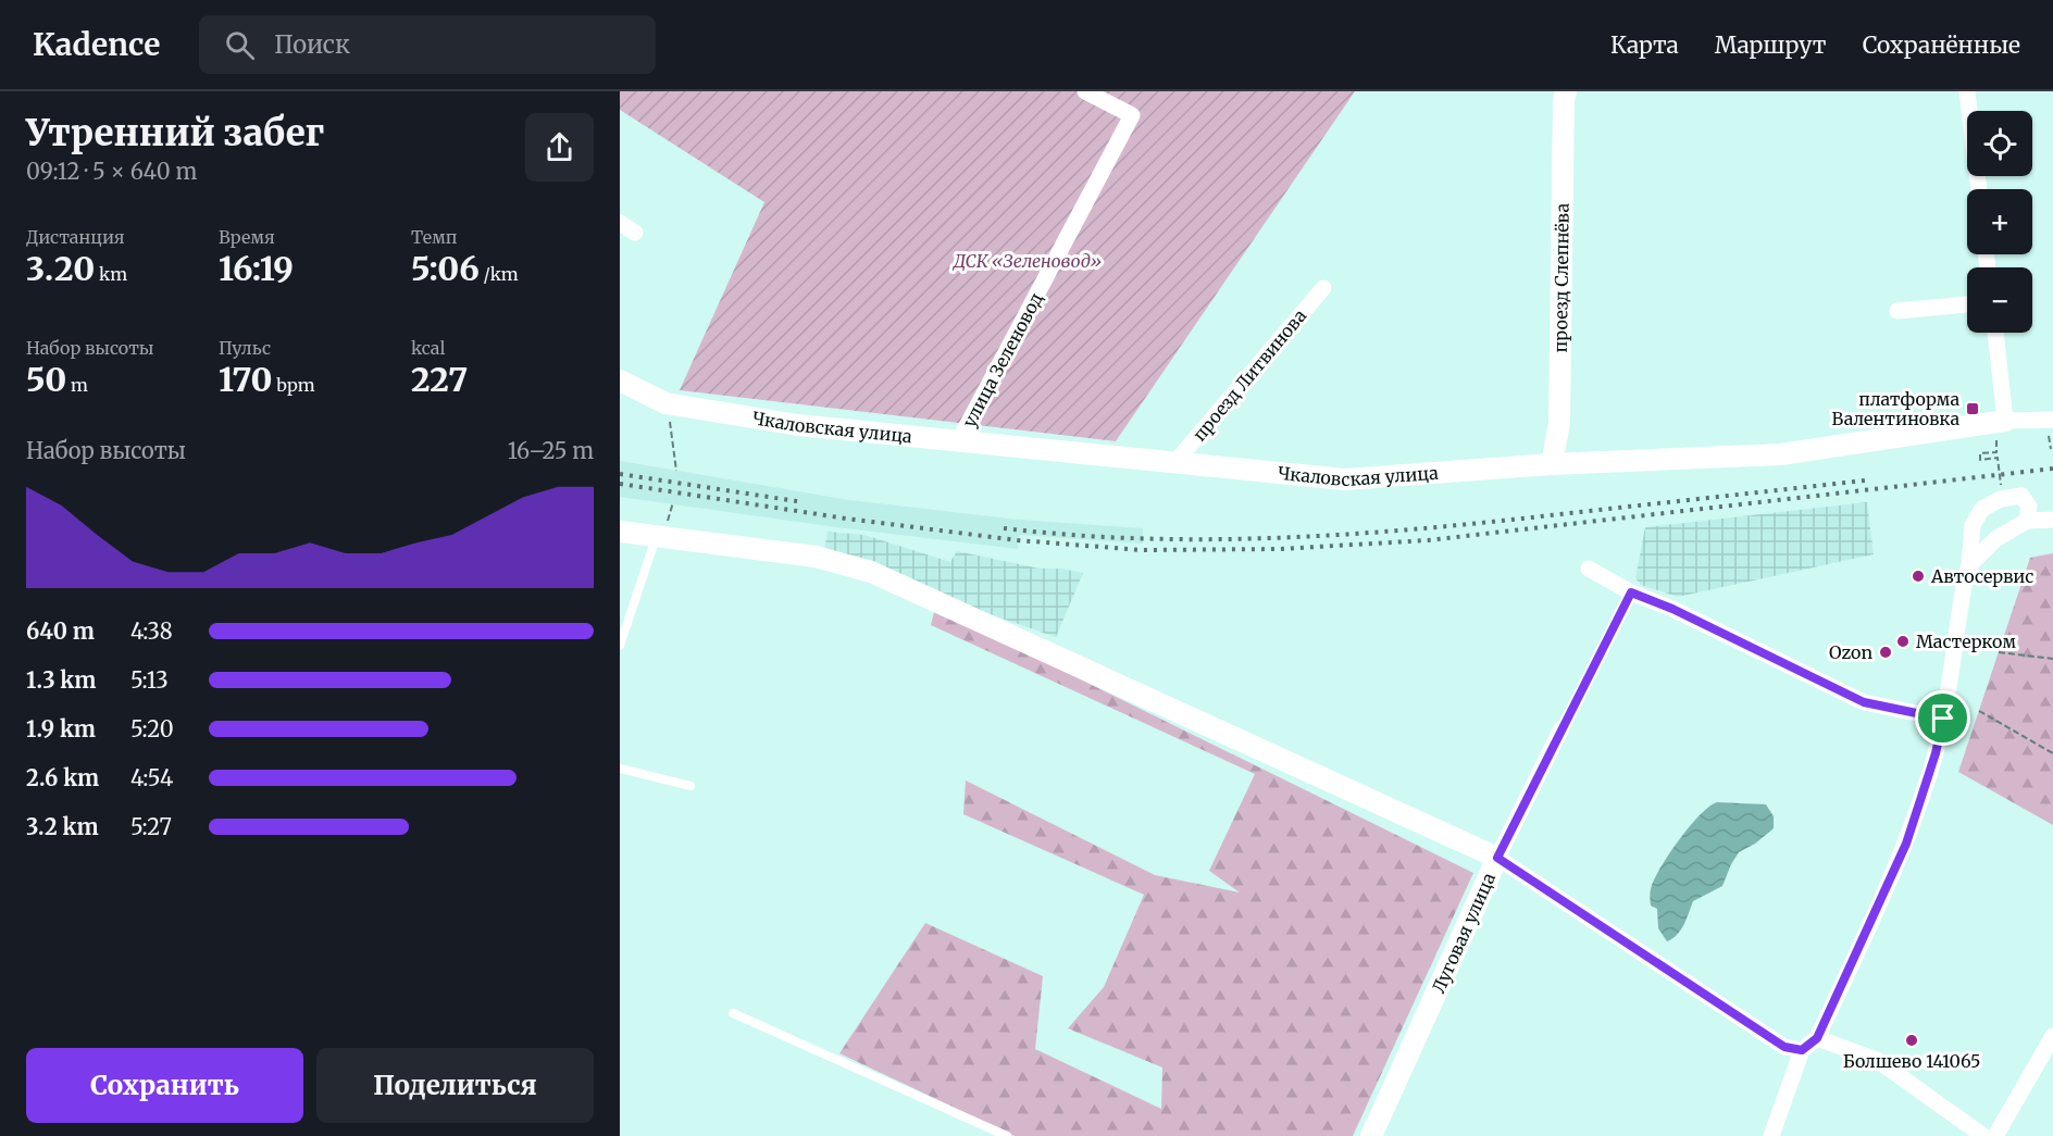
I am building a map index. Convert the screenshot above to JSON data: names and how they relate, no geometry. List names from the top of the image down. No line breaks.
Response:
{"streets":{"street":["проезд Слепнёва","улица Зеленовод","проезд Литвинова","Чкаловская улица","Луговая улица"]},"crossings":[["проезд Слепнёва","Чкаловская улица"],["улица Зеленовод","Чкаловская улица"],["проезд Литвинова","Чкаловская улица"]],"parks":["ДСК «Зеленовод»"],"places":{"transit":["платформа Валентиновка"],"other":["Автосервис","Мастерком","Ozon","Болшево 141065"]},"page":{"header":"Kadence","search":"Поиск","nav":["Карта","Маршрут","Сохранённые"],"heading":["Утренний забег","09:12 · 5 × 640 m"],"map_buttons":["+","−"],"stats":[["Дистанция","3.20 km"],["Время","16:19"],["Темп","5:06 /km"],["Набор высоты","50 m"],["Пульс","170 bpm"],["kcal","227"]],"chart":["Набор высоты","16–25 m"],"list":[{"name":"640 m","note":"4:38"},{"name":"1.3 km","note":"5:13"},{"name":"1.9 km","note":"5:20"},{"name":"2.6 km","note":"4:54"},{"name":"3.2 km","note":"5:27"}],"buttons":["Сохранить","Поделиться"]}}
